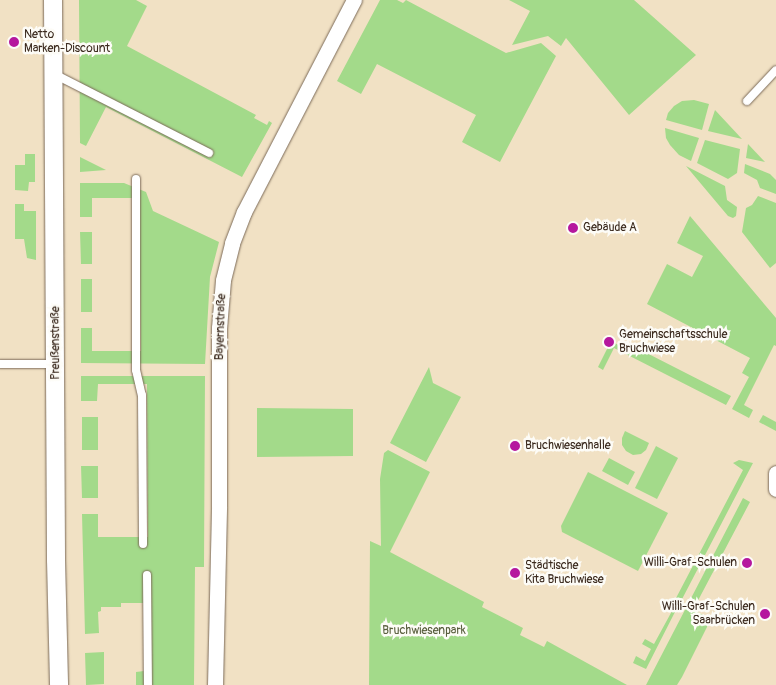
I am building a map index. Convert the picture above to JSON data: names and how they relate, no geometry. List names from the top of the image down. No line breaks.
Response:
{"streets":{"street":["Bayernstraße","Preußenstraße"]},"parks":["Bruchwiesenpark"],"places":["Netto Marken-Discount","Gebäude A","Gemeinschaftsschule Bruchwiese","Bruchwiesenhalle","Willi-Graf-Schulen","Städtische Kita Bruchwiese","Willi-Graf-Schulen Saarbrücken"]}
